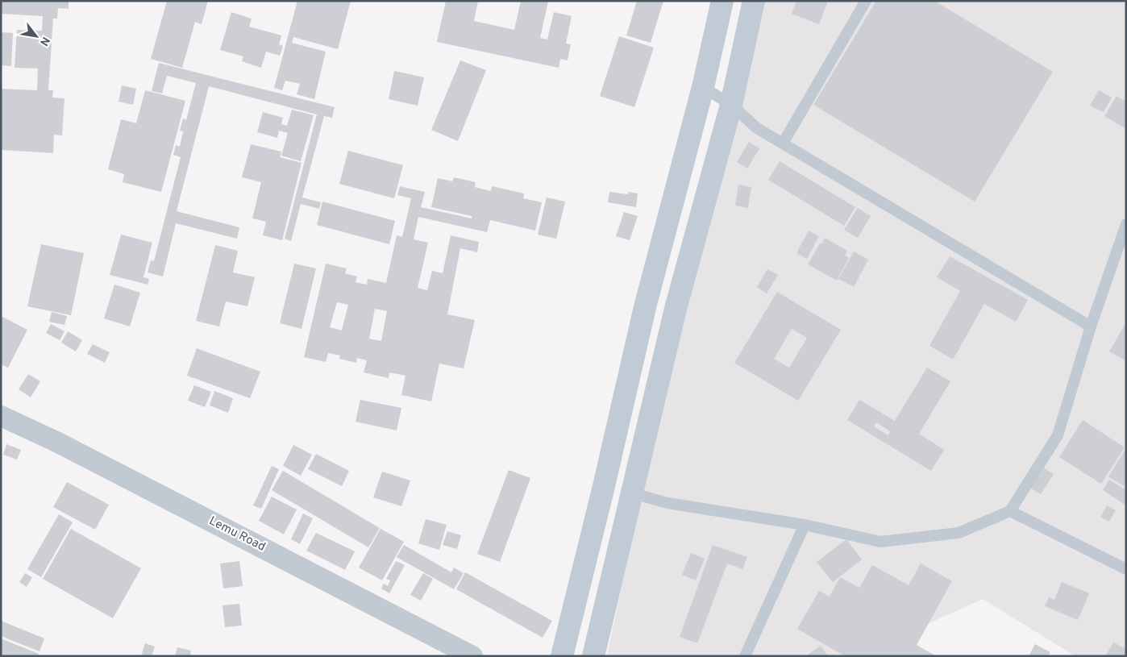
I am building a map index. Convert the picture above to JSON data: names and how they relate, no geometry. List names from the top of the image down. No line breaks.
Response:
{"streets":{"street":["Lemu Road"]},"north":"bottom right"}
